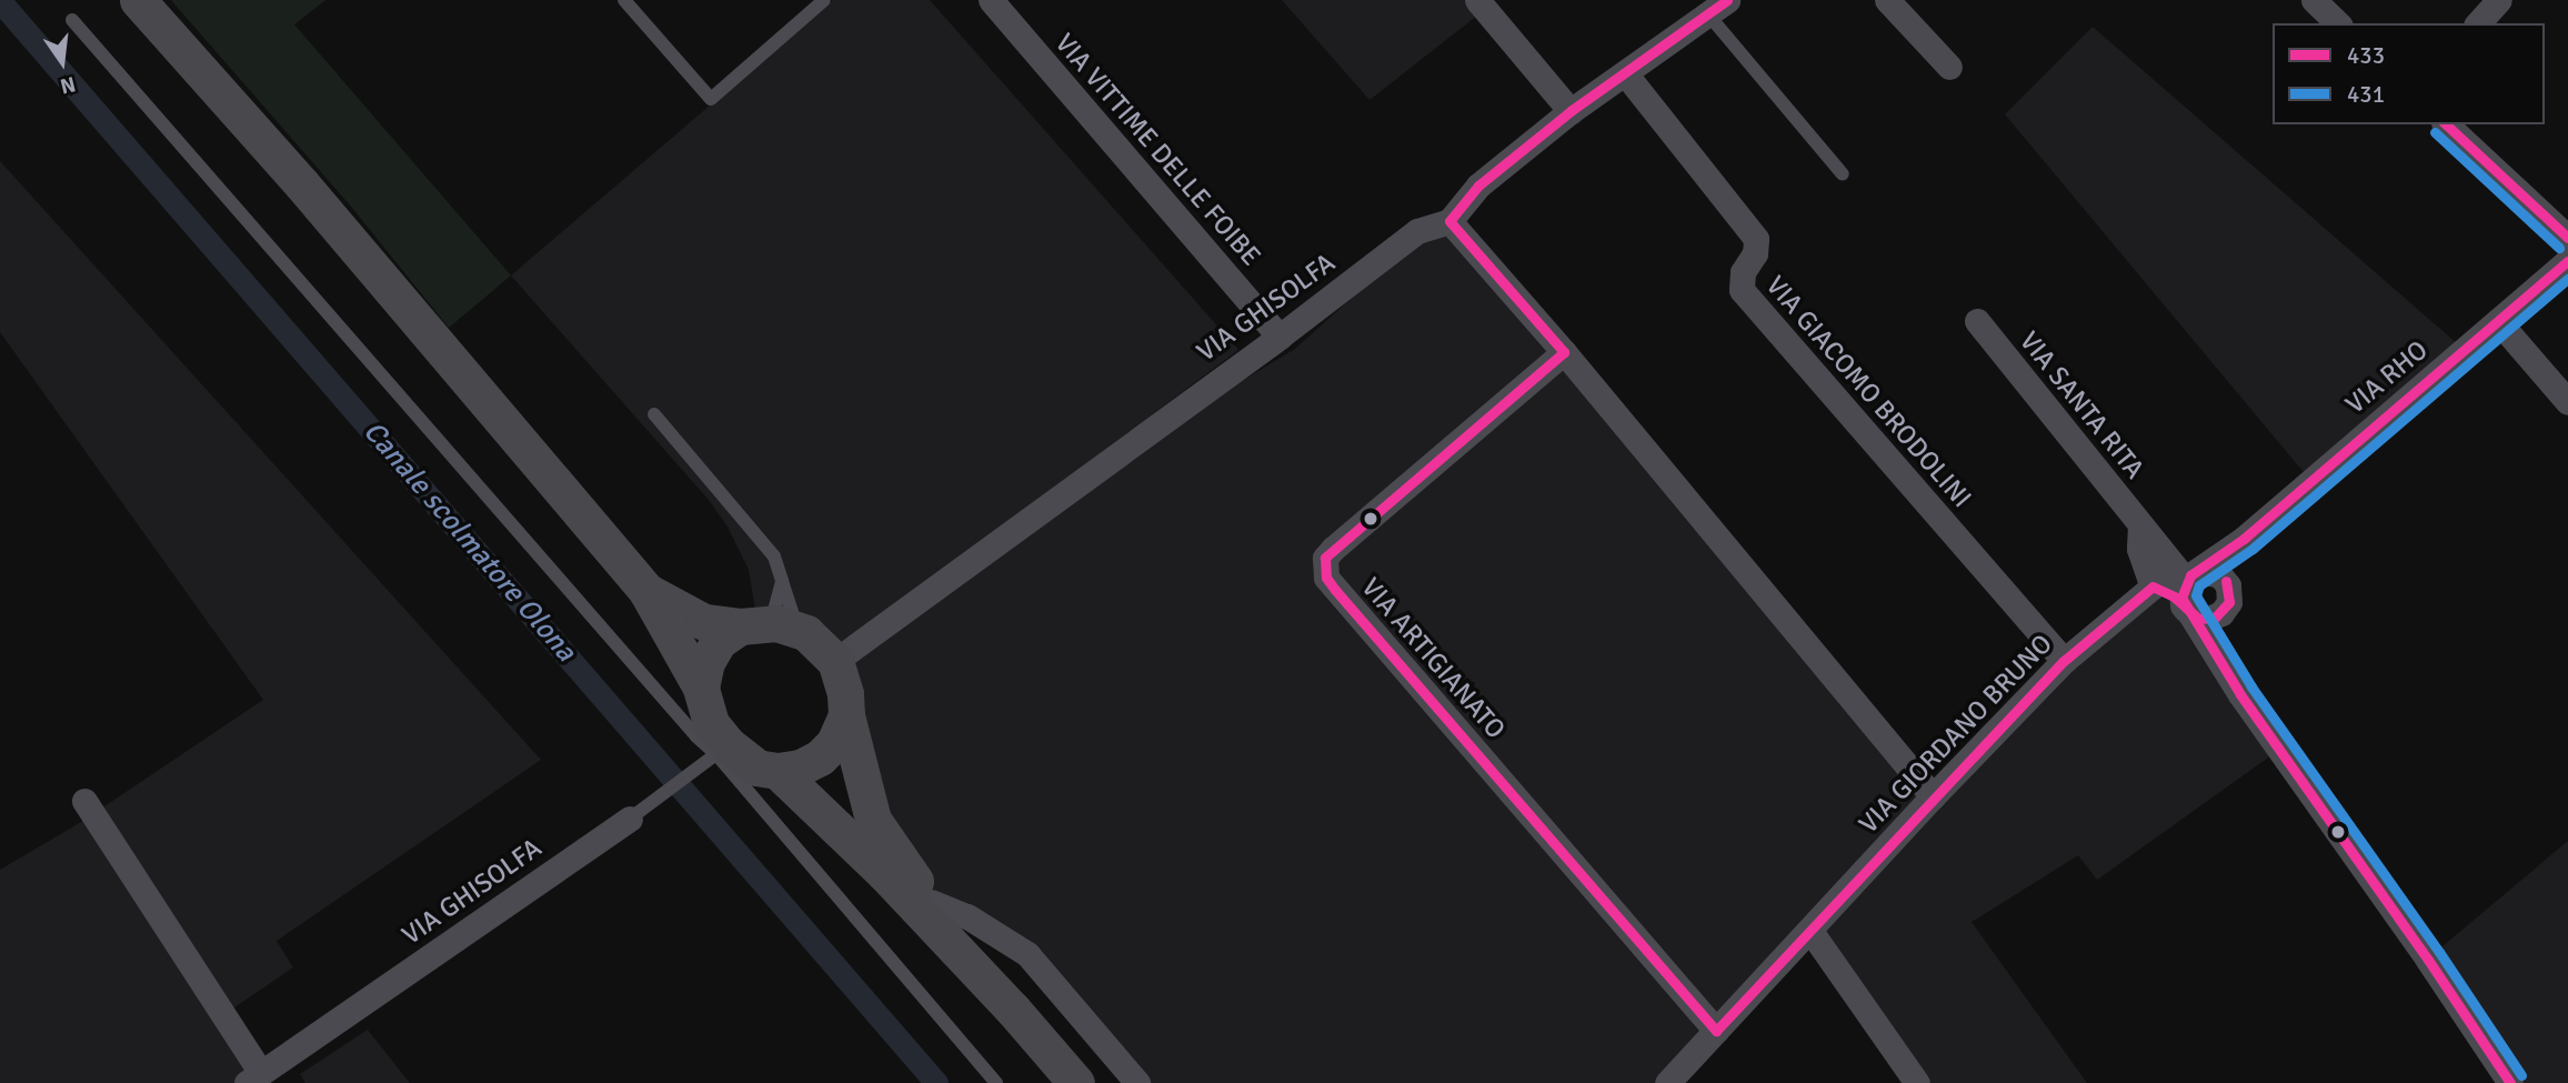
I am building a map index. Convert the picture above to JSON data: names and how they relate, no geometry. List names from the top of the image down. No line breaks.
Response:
{"streets":{"street":["VIA VITTIME DELLE FOIBE","VIA GHISOLFA","VIA RHO","VIA GIACOMO BRODOLINI","VIA SANTA RITA","VIA ARTIGIANATO","VIA GIORDANO BRUNO"]},"crossings":[["VIA VITTIME DELLE FOIBE","VIA GHISOLFA"],["VIA RHO","VIA SANTA RITA"],["VIA RHO","VIA GIORDANO BRUNO"],["VIA GIACOMO BRODOLINI","VIA GIORDANO BRUNO"],["VIA SANTA RITA","VIA GIORDANO BRUNO"],["VIA ARTIGIANATO","VIA GIORDANO BRUNO"]],"water":["Canale scolmatore Olona"],"lines":["transit line 433","transit line 431"],"legend":["433","431"],"north":"bottom"}
